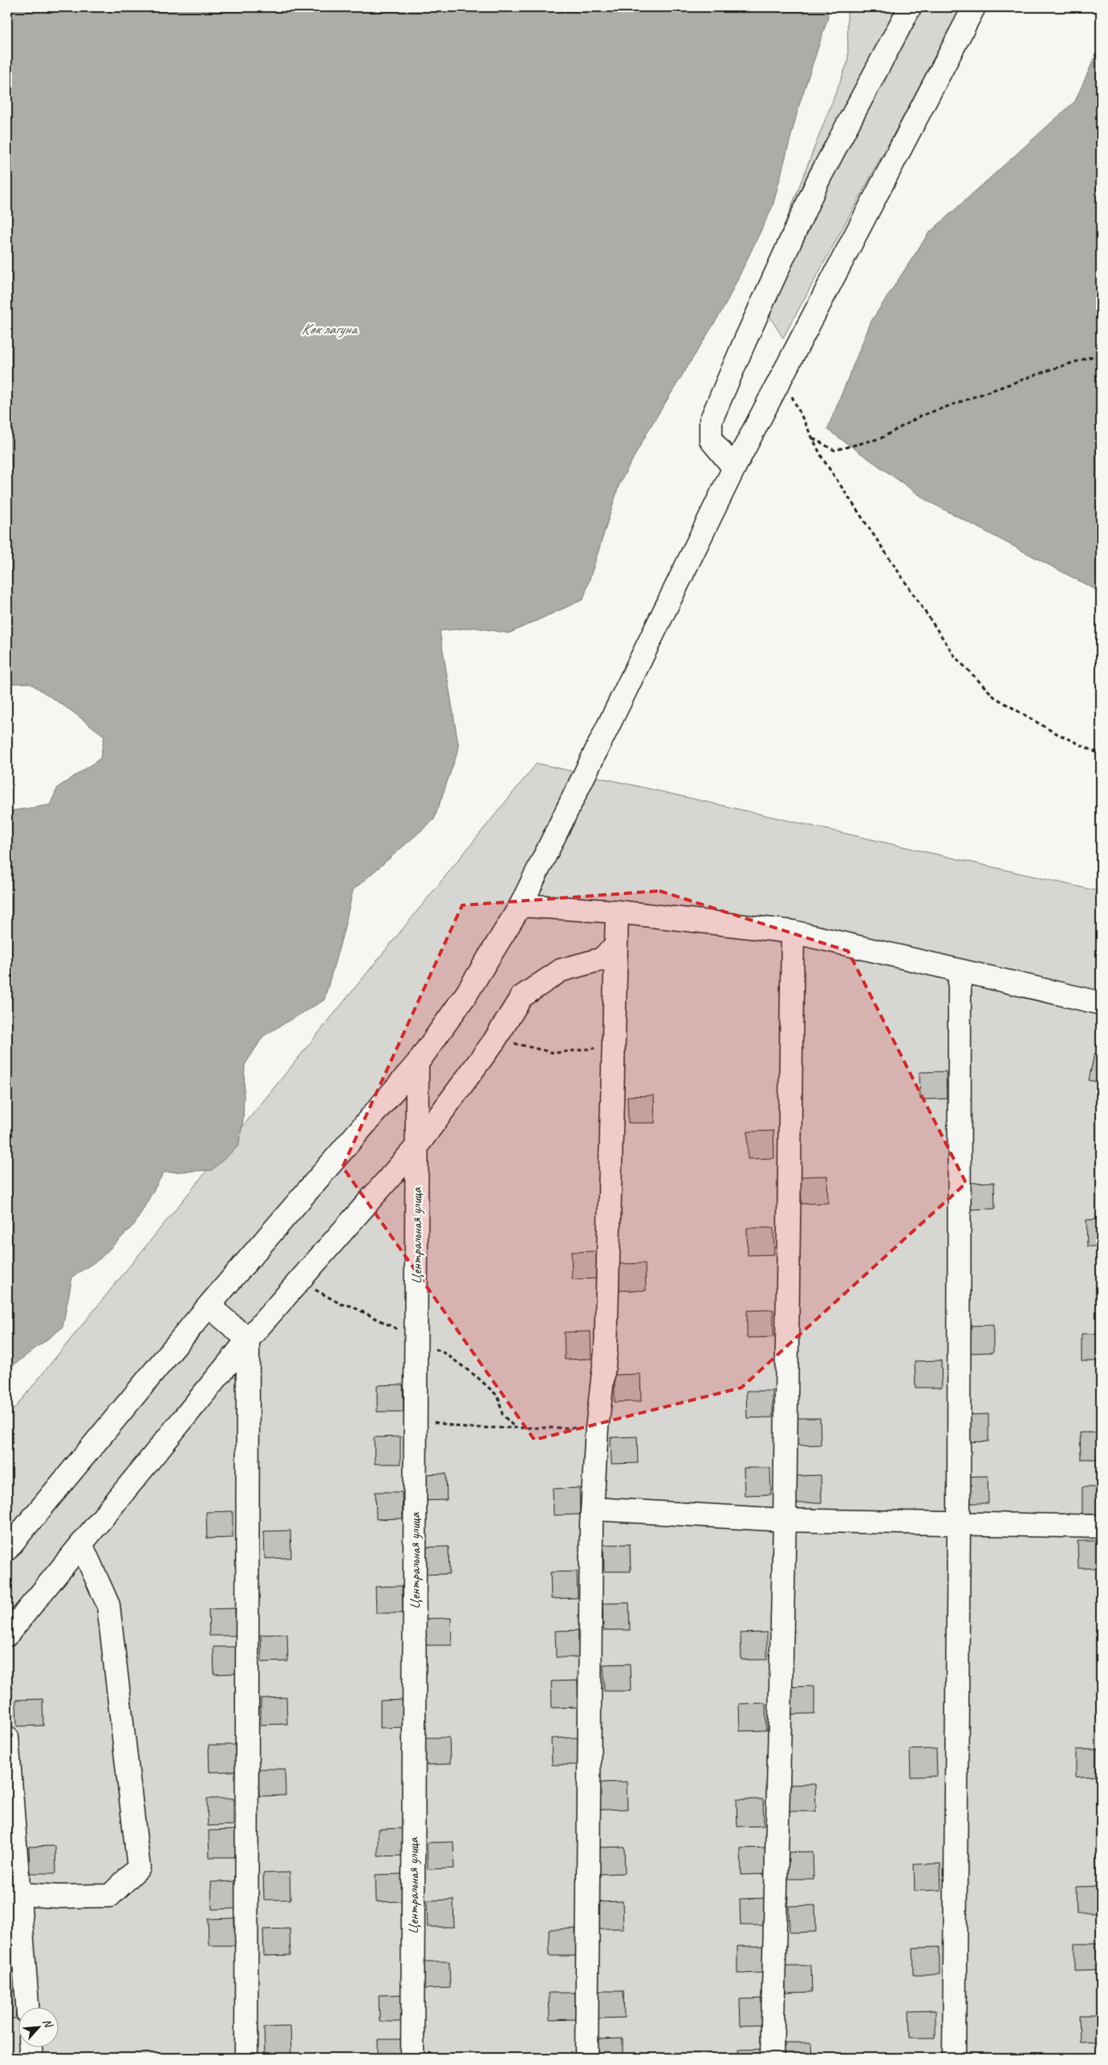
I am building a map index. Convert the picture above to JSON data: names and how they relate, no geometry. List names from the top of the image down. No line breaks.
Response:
{"streets":{"street":["Центральная улица"]},"water":["Көк лагуна"],"north":"top right"}
